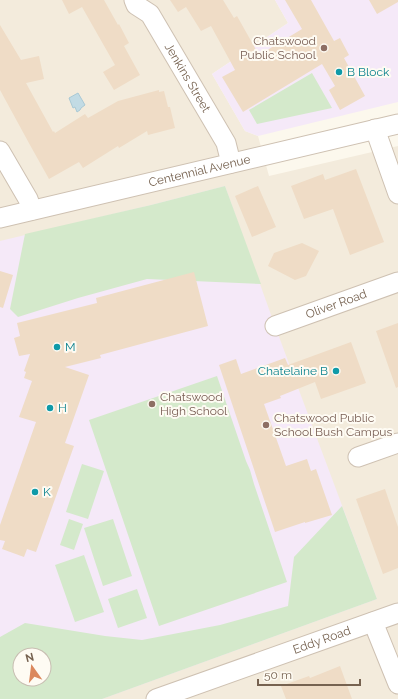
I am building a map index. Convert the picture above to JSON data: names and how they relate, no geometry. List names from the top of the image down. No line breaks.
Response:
{"streets":{"street":["Jenkins Street","Centennial Avenue","Oliver Road","Eddy Road"]},"crossings":[["Jenkins Street","Centennial Avenue"]],"places":["Chatswood Public School","B Block","M","Chatelaine B","Chatswood High School","H","Chatswood Public School Bush Campus","K"],"scale_bar":"50 m","north":"top"}
